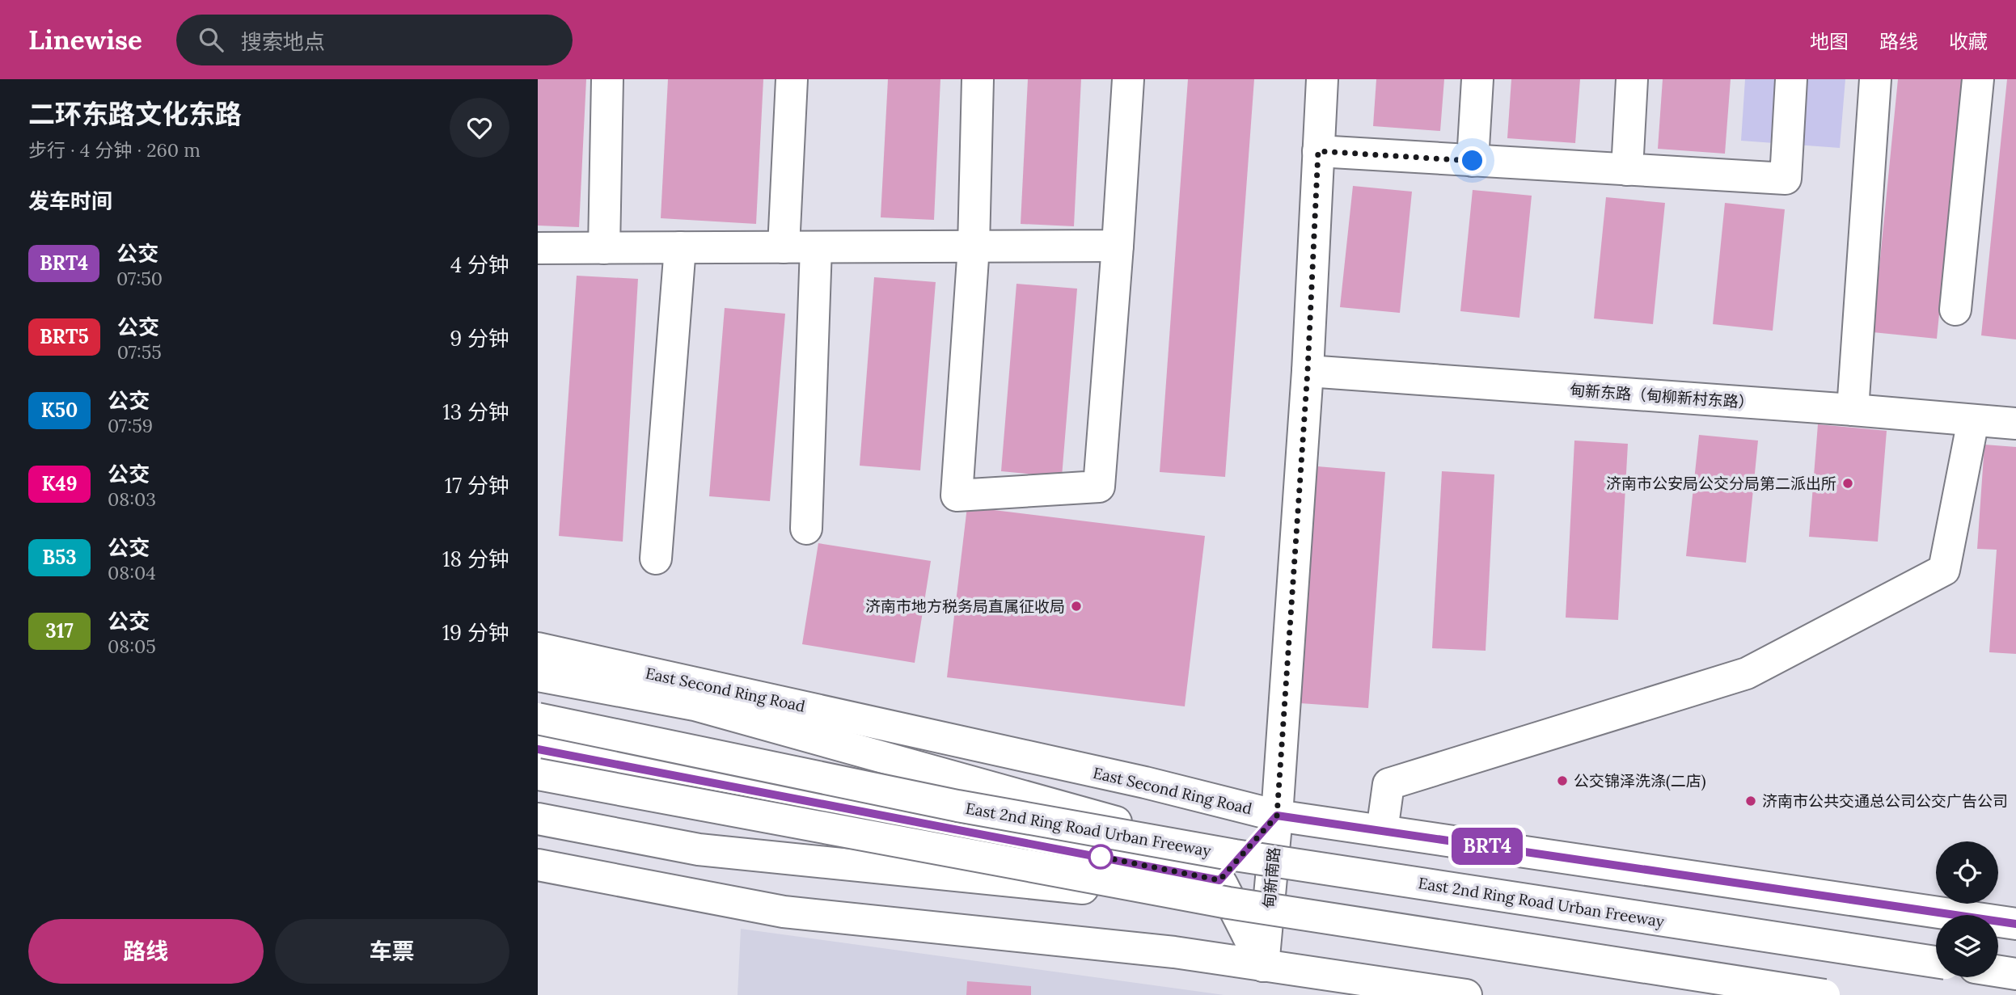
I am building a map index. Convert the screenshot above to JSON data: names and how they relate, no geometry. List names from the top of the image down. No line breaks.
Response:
{"streets":{"main road":["甸新东路（甸柳新村东路）","East Second Ring Road","East 2nd Ring Road Urban Freeway","甸新南路"]},"crossings":[["甸新东路（甸柳新村东路）","甸新南路"],["East Second Ring Road","甸新南路"]],"places":["济南市公安局公交分局第二派出所","济南市地方税务局直属征收局","公交锦泽洗涤(二店)","济南市公共交通总公司公交广告公司"],"lines":["bus line BRT4"],"page":{"header":"Linewise","search":"搜索地点","nav":["地图","路线","收藏"],"heading":[["二环东路文化东路","步行 · 4 分钟 · 260 m"],"发车时间"],"on_map":"BRT4","list":[{"mark":"BRT4","name":"公交","note":"07:50","value":"4 分钟"},{"mark":"BRT5","name":"公交","note":"07:55","value":"9 分钟"},{"mark":"K50","name":"公交","note":"07:59","value":"13 分钟"},{"mark":"K49","name":"公交","note":"08:03","value":"17 分钟"},{"mark":"B53","name":"公交","note":"08:04","value":"18 分钟"},{"mark":"317","name":"公交","note":"08:05","value":"19 分钟"}],"buttons":["路线","车票"]}}
